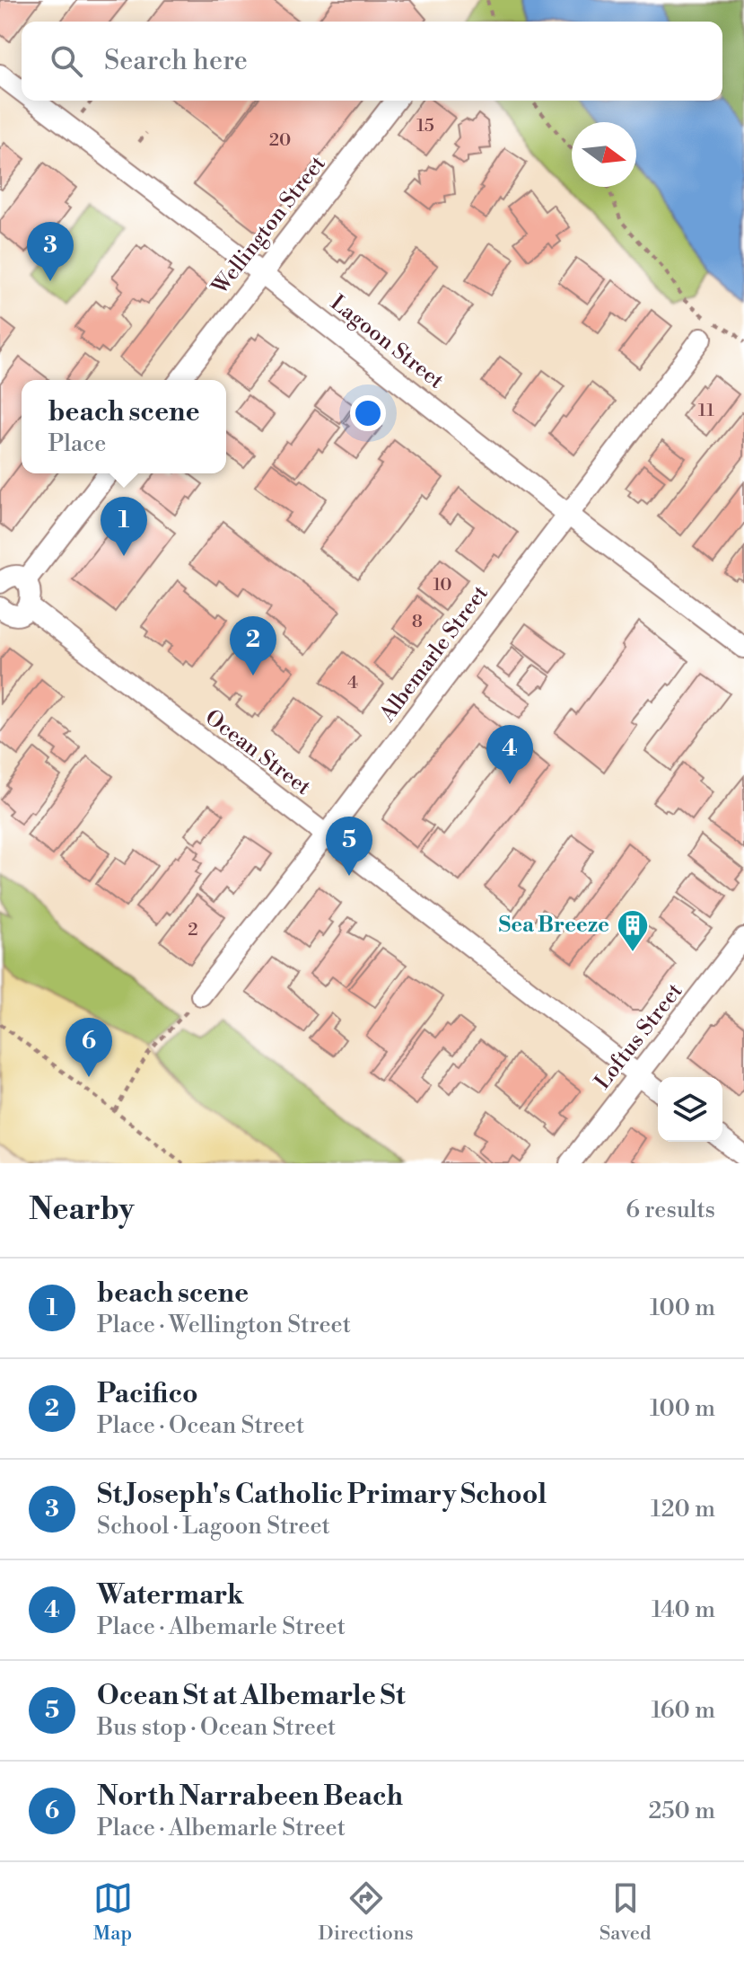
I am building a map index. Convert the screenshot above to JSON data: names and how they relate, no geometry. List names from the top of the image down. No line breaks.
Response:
{"streets":{"street":["Wellington Street","Lagoon Street","Albemarle Street","Ocean Street","Loftus Street"]},"crossings":[["Wellington Street","Lagoon Street"],["Lagoon Street","Albemarle Street"],["Albemarle Street","Ocean Street"],["Ocean Street","Loftus Street"]],"places":{"building":["Sea Breeze"]},"house_numbers":["15","20","11","10","8","4","2"],"north":"right","page":{"search":"Search here","pins":["3","1","2","4","5","6"],"popup":["beach scene","Place"],"heading":["Nearby","6 results"],"list":[{"mark":"1","name":"beach scene","note":"Place · Wellington Street","value":"100 m"},{"mark":"2","name":"Pacifico","note":"Place · Ocean Street","value":"100 m"},{"mark":"3","name":"St Joseph's Catholic Primary School","note":"School · Lagoon Street","value":"120 m"},{"mark":"4","name":"Watermark","note":"Place · Albemarle Street","value":"140 m"},{"mark":"5","name":"Ocean St at Albemarle St","note":"Bus stop · Ocean Street","value":"160 m"},{"mark":"6","name":"North Narrabeen Beach","note":"Place · Albemarle Street","value":"250 m"}],"nav":["Map","Directions","Saved"]}}
